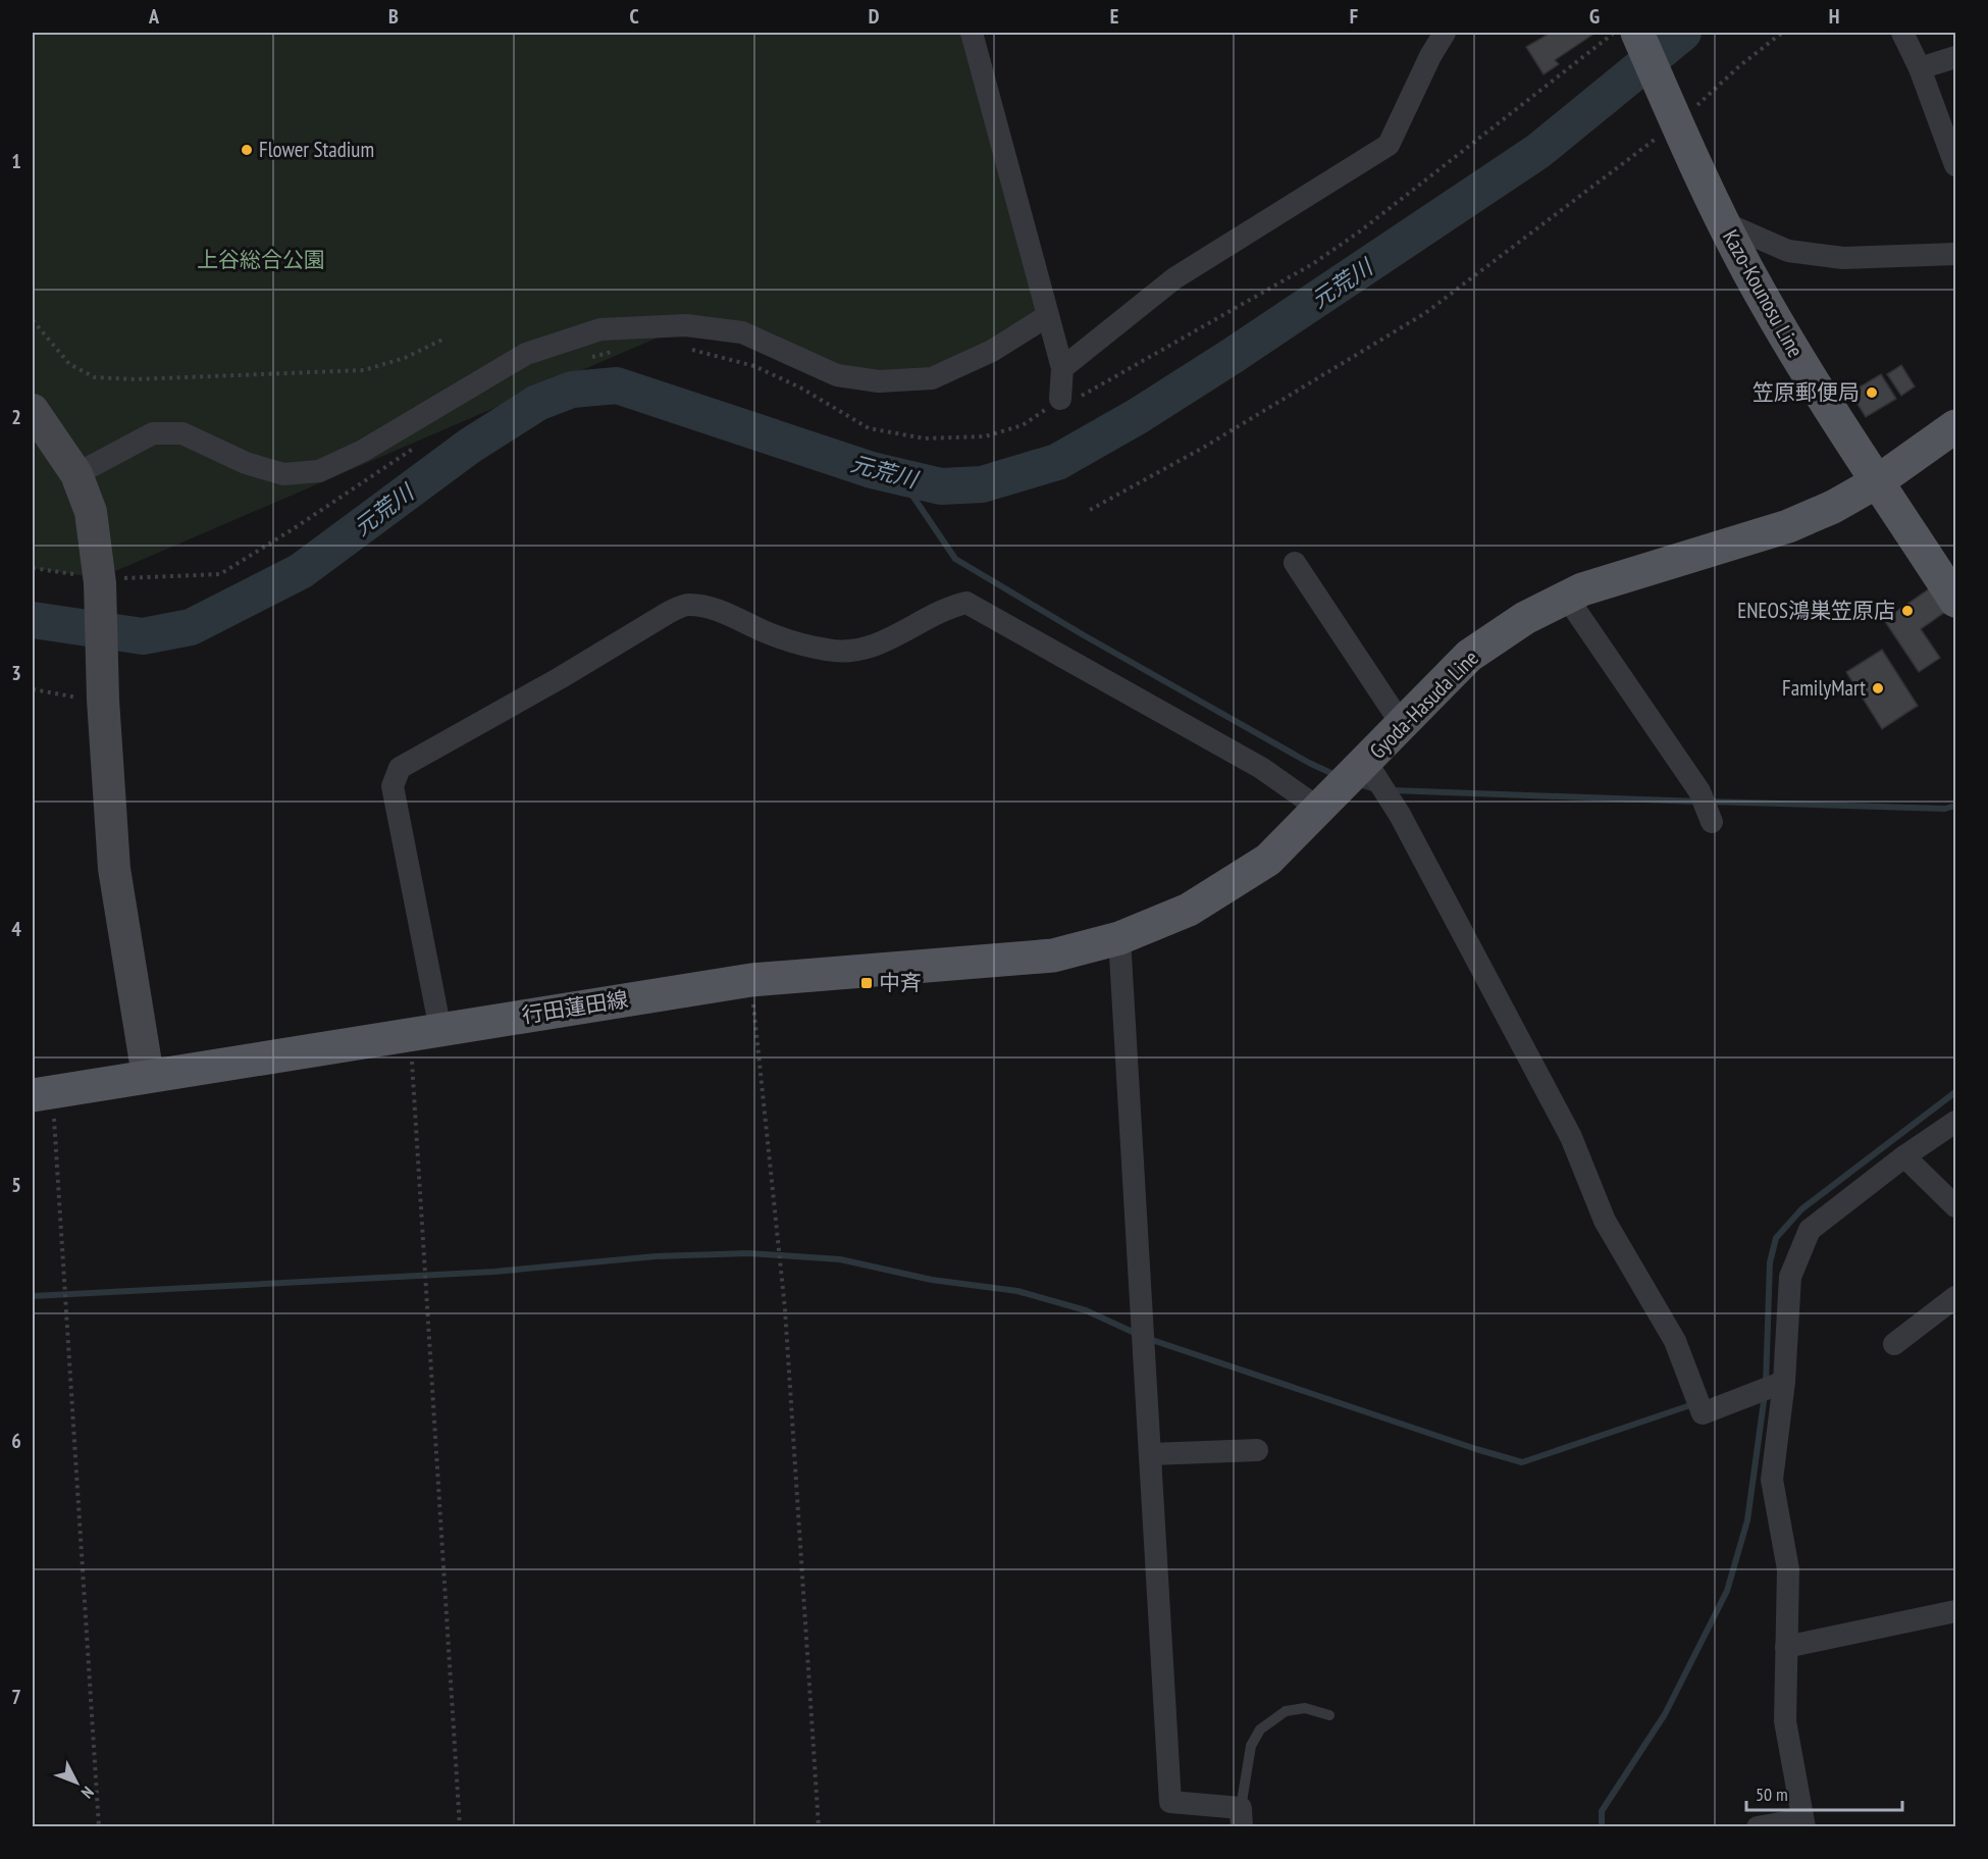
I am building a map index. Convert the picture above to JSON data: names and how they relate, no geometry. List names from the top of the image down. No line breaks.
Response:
{"streets":{"main road":["Kazo-Kounosu Line","Gyoda-Hasuda Line","行田蓮田線"]},"crossings":[["Kazo-Kounosu Line","Gyoda-Hasuda Line"],["Gyoda-Hasuda Line","行田蓮田線"]],"water":["元荒川"],"parks":["上谷総合公園"],"places":{"other":["Flower Stadium","笠原郵便局","ENEOS鴻巣笠原店","FamilyMart"],"transit":["中斉"]},"scale_bar":"50 m","north":"bottom right","grid":{"columns":["A","B","C","D","E","F","G","H"],"rows":["1","2","3","4","5","6","7"]}}
